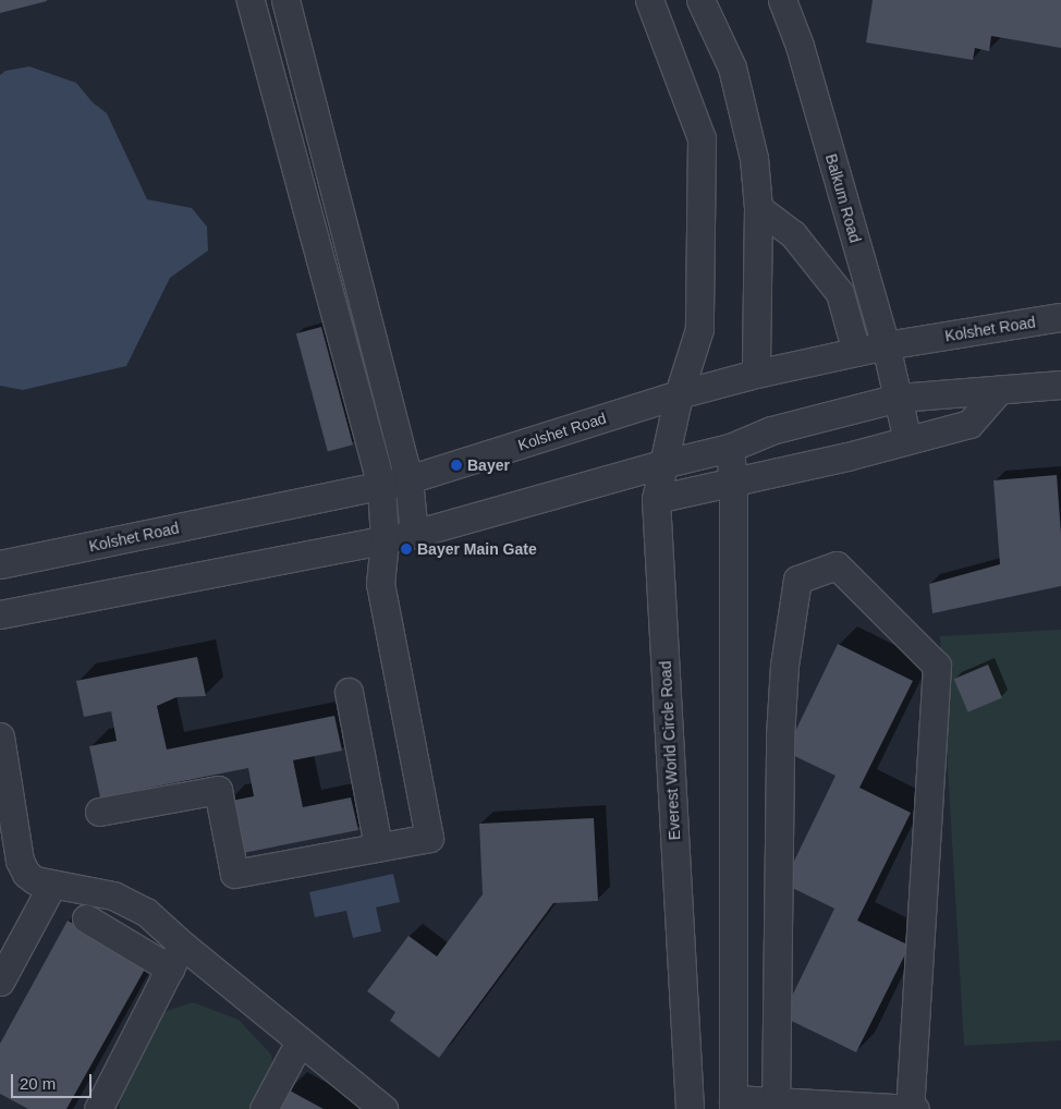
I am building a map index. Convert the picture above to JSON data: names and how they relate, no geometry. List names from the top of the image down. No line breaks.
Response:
{"streets":{"street":["Balkum Road","Kolshet Road","Everest World Circle Road"]},"crossings":[["Balkum Road","Kolshet Road"],["Kolshet Road","Everest World Circle Road"]],"places":["Bayer","Bayer Main Gate"],"scale_bar":"20 m"}
